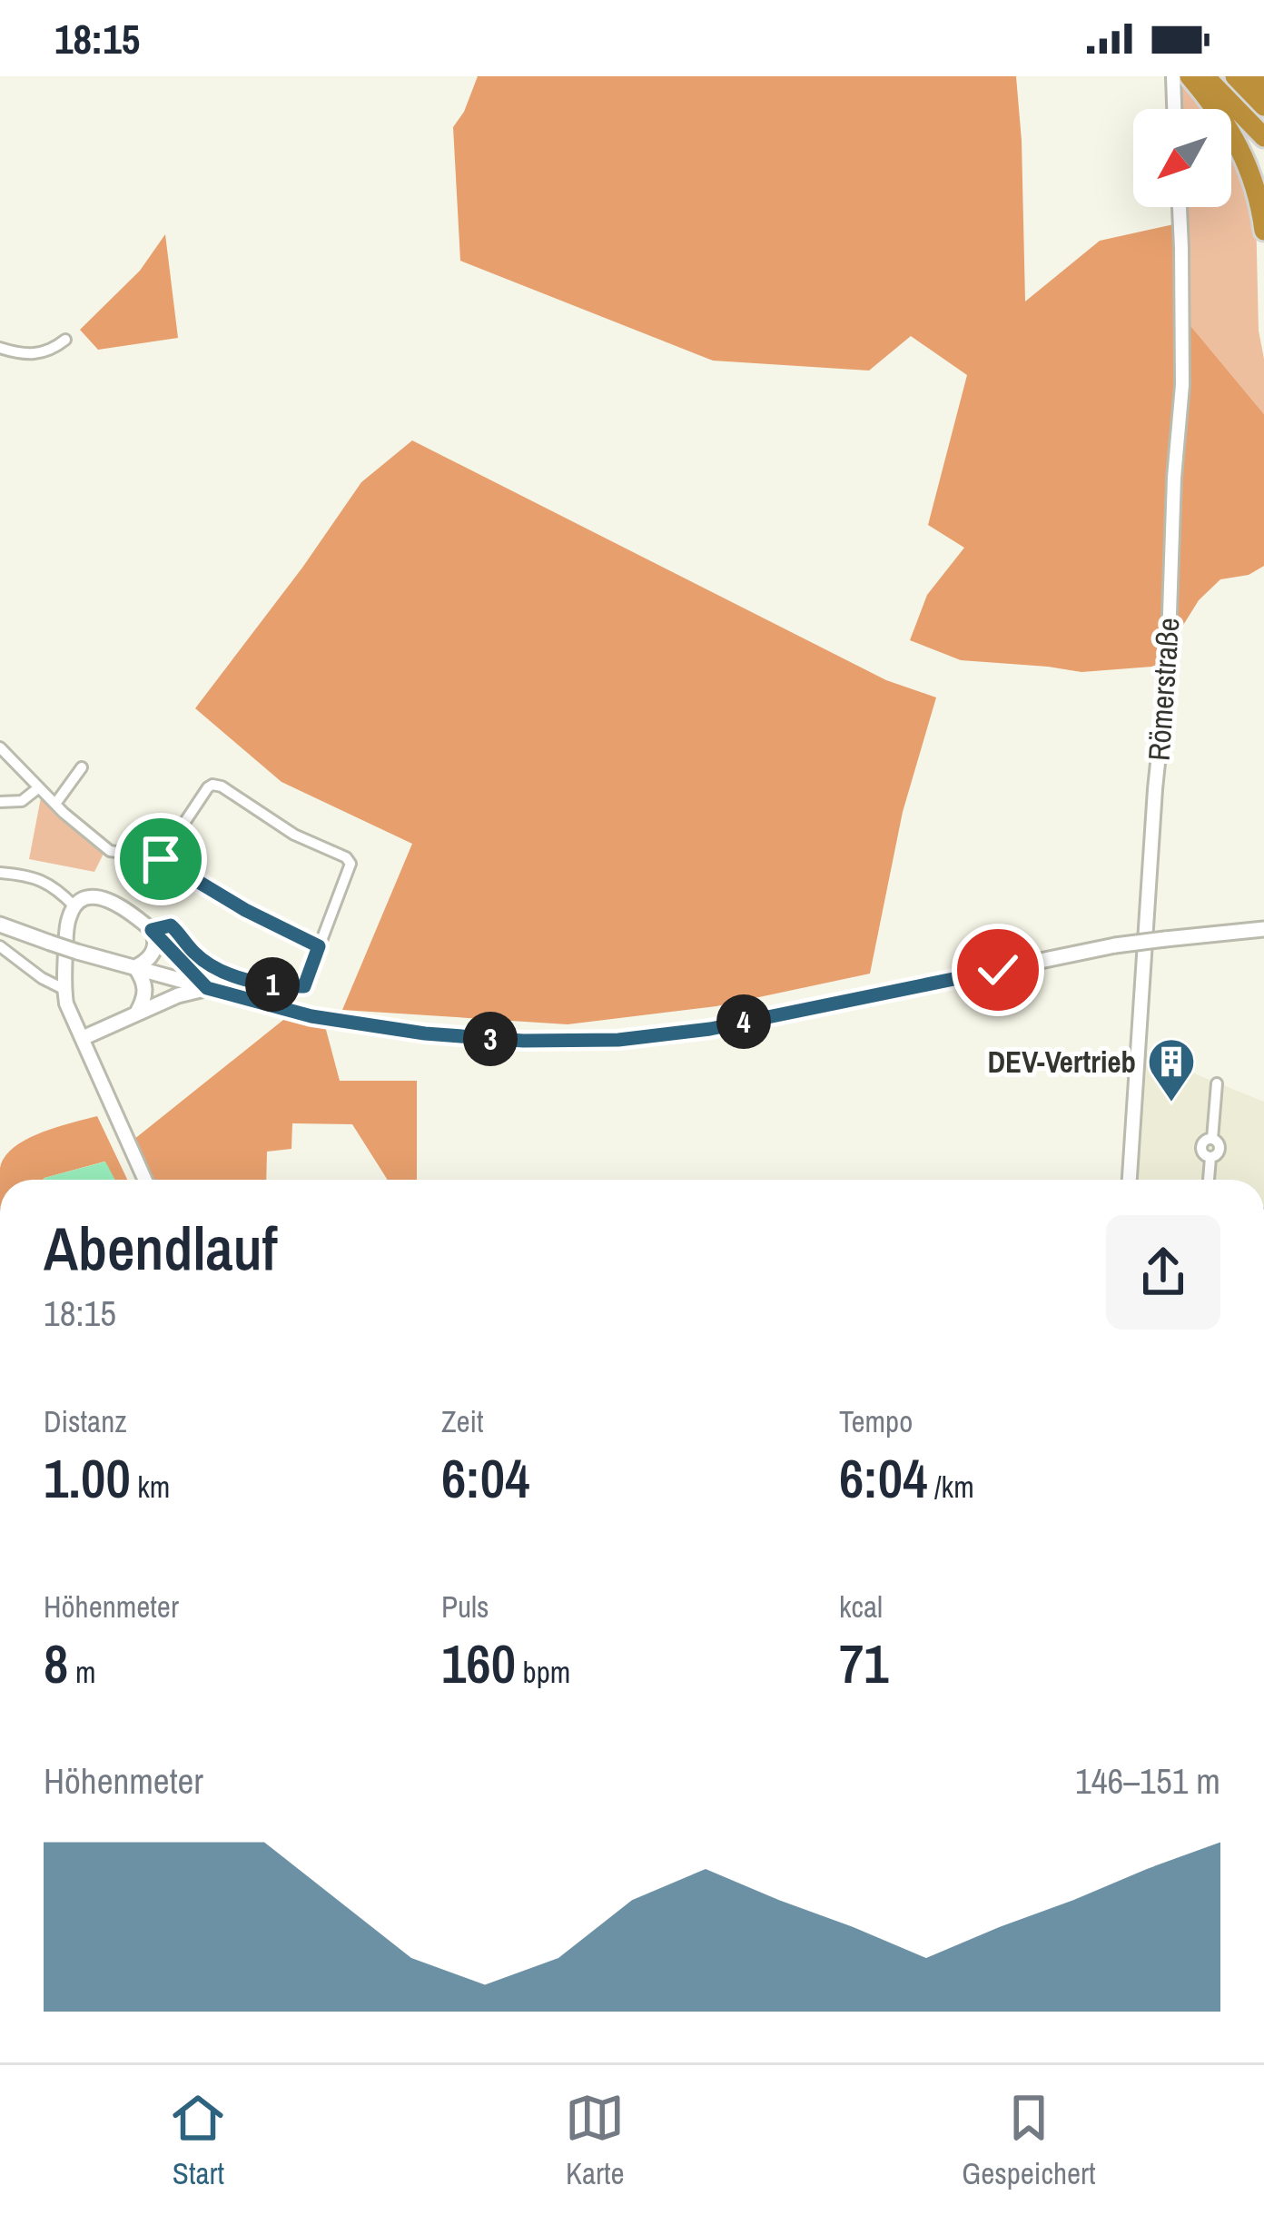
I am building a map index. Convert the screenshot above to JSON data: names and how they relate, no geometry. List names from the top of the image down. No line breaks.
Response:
{"streets":{"street":["Römerstraße"]},"places":{"building":["DEV-Vertrieb"]},"north":"bottom left","page":{"status":"18:15","pins":["1","4","3"],"heading":["Abendlauf","18:15"],"stats":[["Distanz","1.00 km"],["Zeit","6:04"],["Tempo","6:04 /km"],["Höhenmeter","8 m"],["Puls","160 bpm"],["kcal","71"]],"chart":["Höhenmeter","146–151 m"],"tabs":["Start","Karte","Gespeichert"]}}
